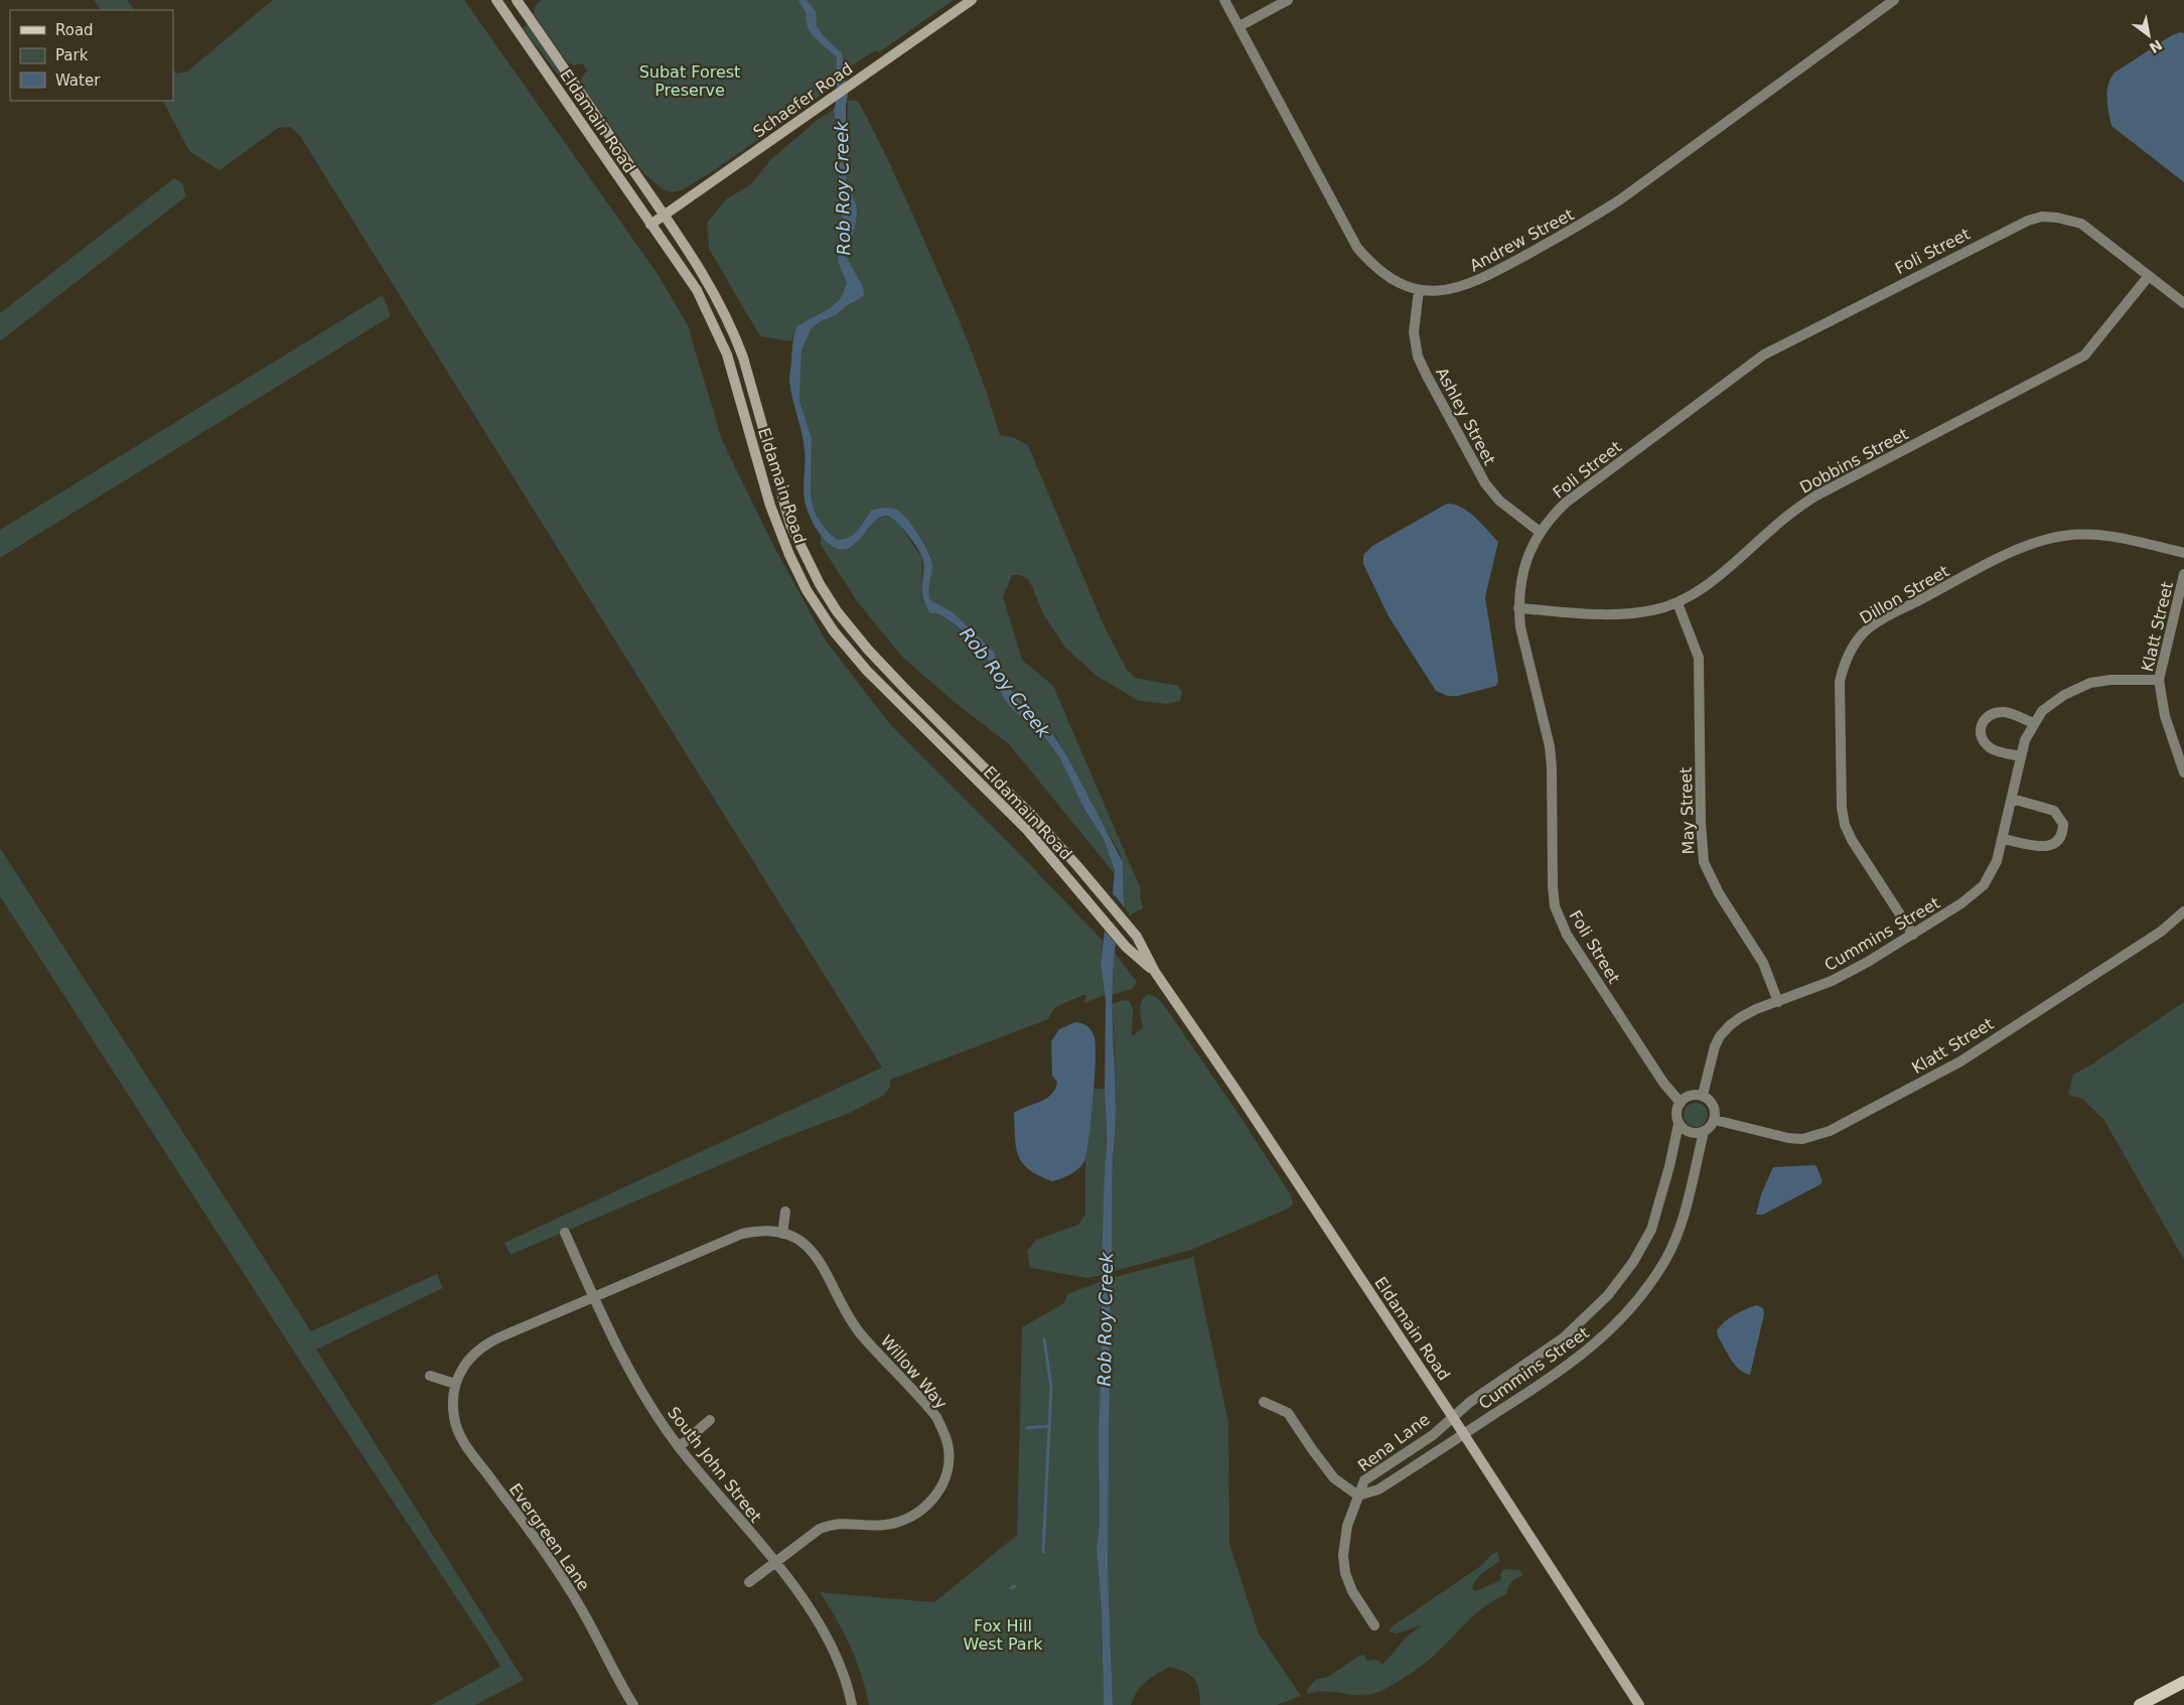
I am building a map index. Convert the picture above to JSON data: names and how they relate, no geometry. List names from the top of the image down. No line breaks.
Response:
{"streets":{"main road":["Schaefer Road","Eldamain Road"],"street":["Andrew Street","Foli Street","Ashley Street","Dobbins Street","Dillon Street","Klatt Street","May Street","Cummins Street","Willow Way","Rena Lane","South John Street","Evergreen Lane"]},"crossings":[["Schaefer Road","Eldamain Road"],["Eldamain Road","Cummins Street"],["Eldamain Road","Rena Lane"],["Andrew Street","Ashley Street"],["Foli Street","Ashley Street"],["Foli Street","Dobbins Street"],["Foli Street","Klatt Street"],["Foli Street","Cummins Street"],["Dobbins Street","May Street"],["Dillon Street","Cummins Street"],["Klatt Street","Cummins Street"],["May Street","Cummins Street"],["Cummins Street","Rena Lane"],["Willow Way","South John Street"],["Willow Way","Evergreen Lane"],["South John Street","Evergreen Lane"]],"water":["Rob Roy Creek"],"parks":["Subat Forest Preserve","Fox Hill West Park"],"legend":["Road","Park","Water"],"north":"bottom right"}
